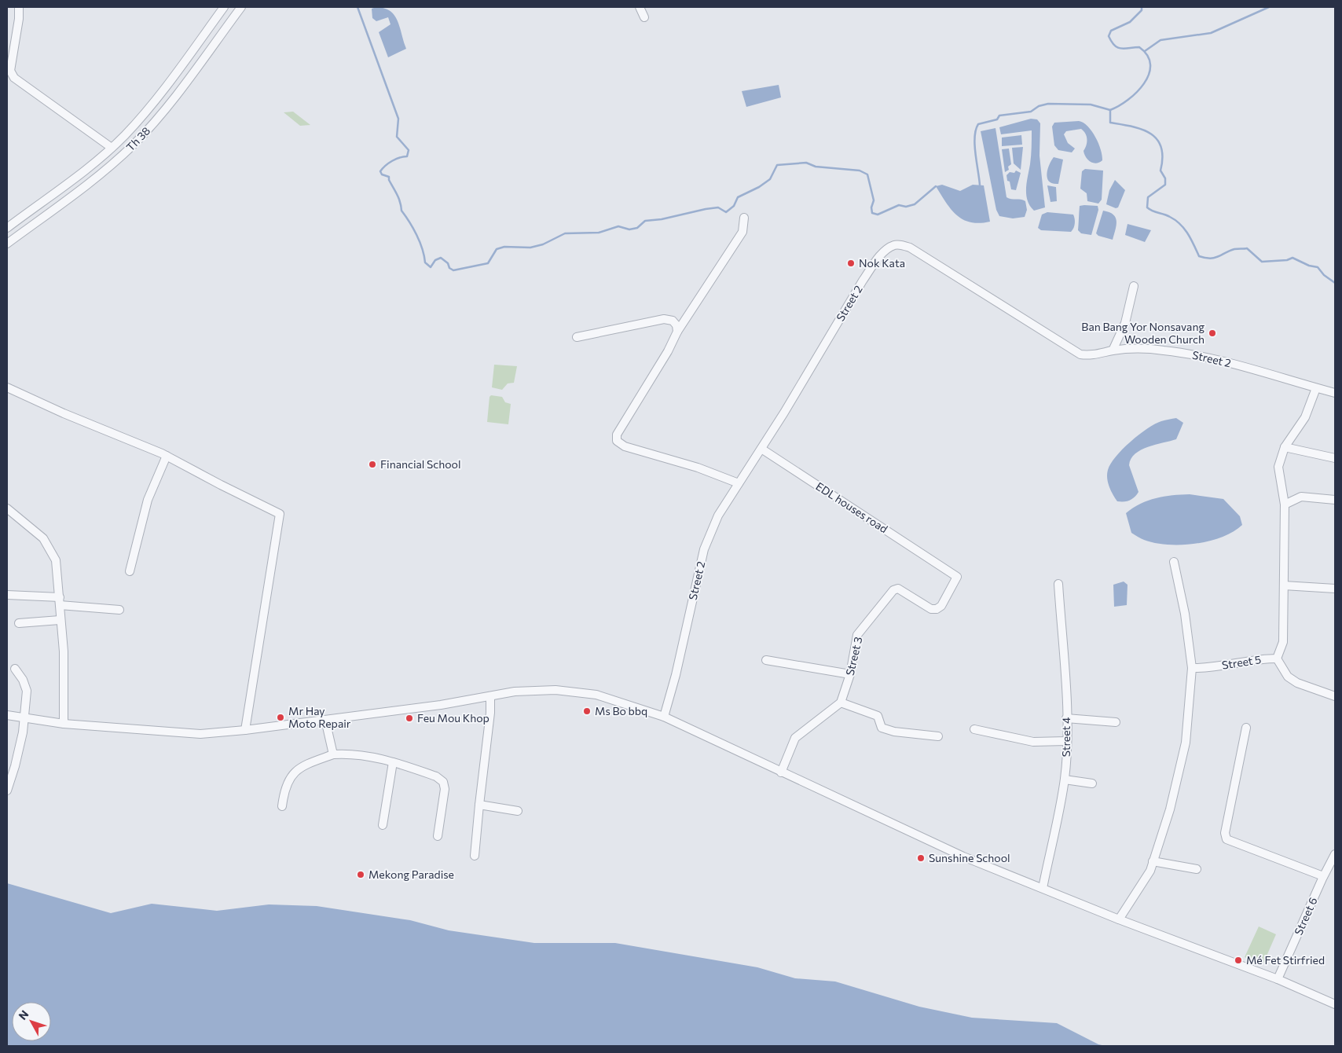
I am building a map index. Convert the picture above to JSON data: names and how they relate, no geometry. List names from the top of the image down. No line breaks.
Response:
{"streets":{"street":["Th 38","Street 2","EDL houses road","Street 3","Street 5","Street 4","Street 6"]},"crossings":[["Street 2","EDL houses road"],["Street 2","Street 5"],["EDL houses road","Street 3"]],"places":["Nok Kata","Ban Bang Yor Nonsavang Wooden Church","Financial School","Ms Bo bbq","Mr Hay Moto Repair","Feu Mou Khop","Sunshine School","Mekong Paradise","Mé Fet Stirfried"],"north":"top left"}
